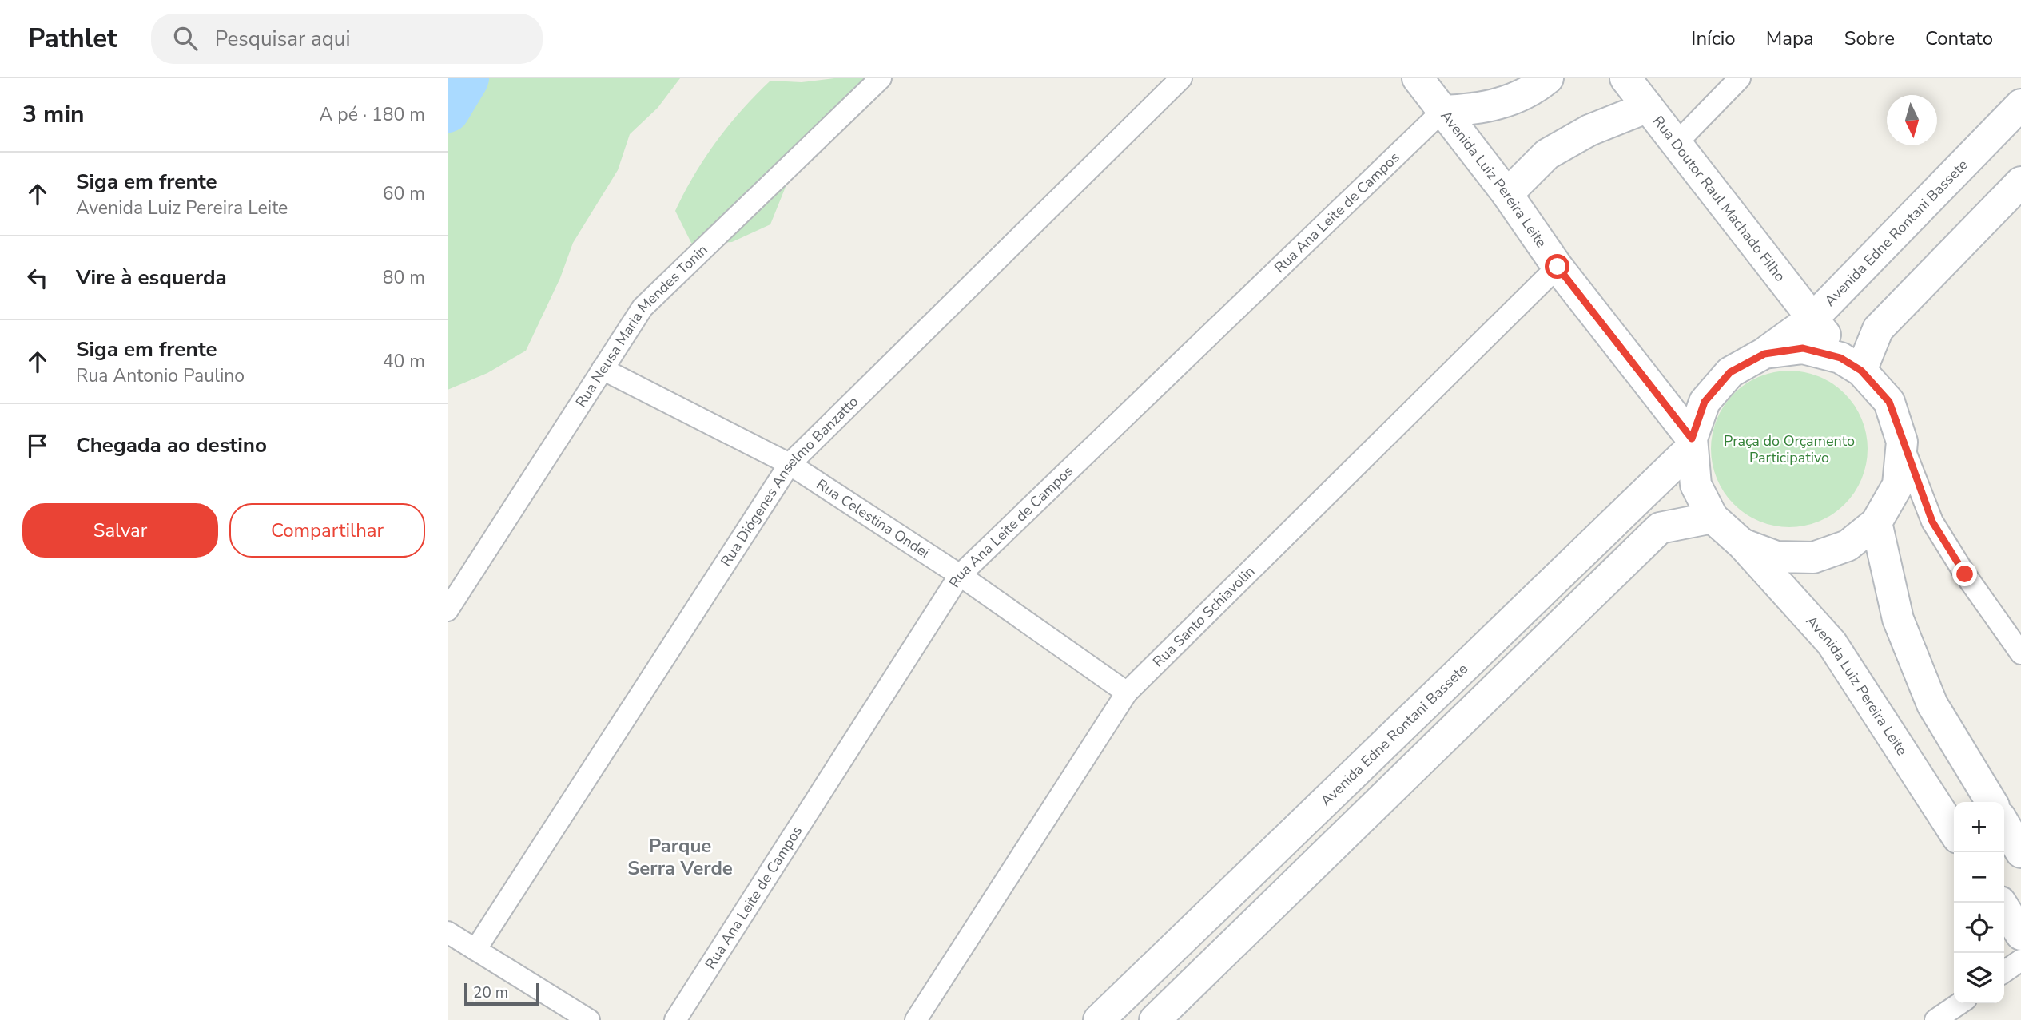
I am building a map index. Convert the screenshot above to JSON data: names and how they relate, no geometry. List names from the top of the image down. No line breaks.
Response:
{"streets":{"street":["Avenida Luiz Pereira Leite","Rua Doutor Raul Machado Filho","Rua Ana Leite de Campos","Avenida Edne Rontani Bassete","Rua Neusa Maria Mendes Tonin","Rua Diógenes Anselmo Banzatto","Rua Celestina Ondei","Rua Santo Schiavolin"]},"crossings":[["Avenida Luiz Pereira Leite","Rua Ana Leite de Campos"],["Avenida Luiz Pereira Leite","Avenida Edne Rontani Bassete"],["Avenida Luiz Pereira Leite","Rua Santo Schiavolin"],["Rua Doutor Raul Machado Filho","Avenida Edne Rontani Bassete"],["Rua Ana Leite de Campos","Rua Celestina Ondei"],["Rua Neusa Maria Mendes Tonin","Rua Celestina Ondei"],["Rua Diógenes Anselmo Banzatto","Rua Celestina Ondei"],["Rua Celestina Ondei","Rua Santo Schiavolin"]],"districts":["Parque Serra Verde"],"parks":["Praça do Orçamento Participativo"],"scale_bar":"20 m","north":"bottom","page":{"header":"Pathlet","search":"Pesquisar aqui","nav":["Início","Mapa","Sobre","Contato"],"heading":["3 min","A pé · 180 m"],"list":[["Siga em frente","Avenida Luiz Pereira Leite","60 m"],["Vire à esquerda","80 m"],["Siga em frente","Rua Antonio Paulino","40 m"],"Chegada ao destino"],"buttons":["Salvar","Compartilhar"],"map_buttons":["+","−"],"scale":"20 m"}}
